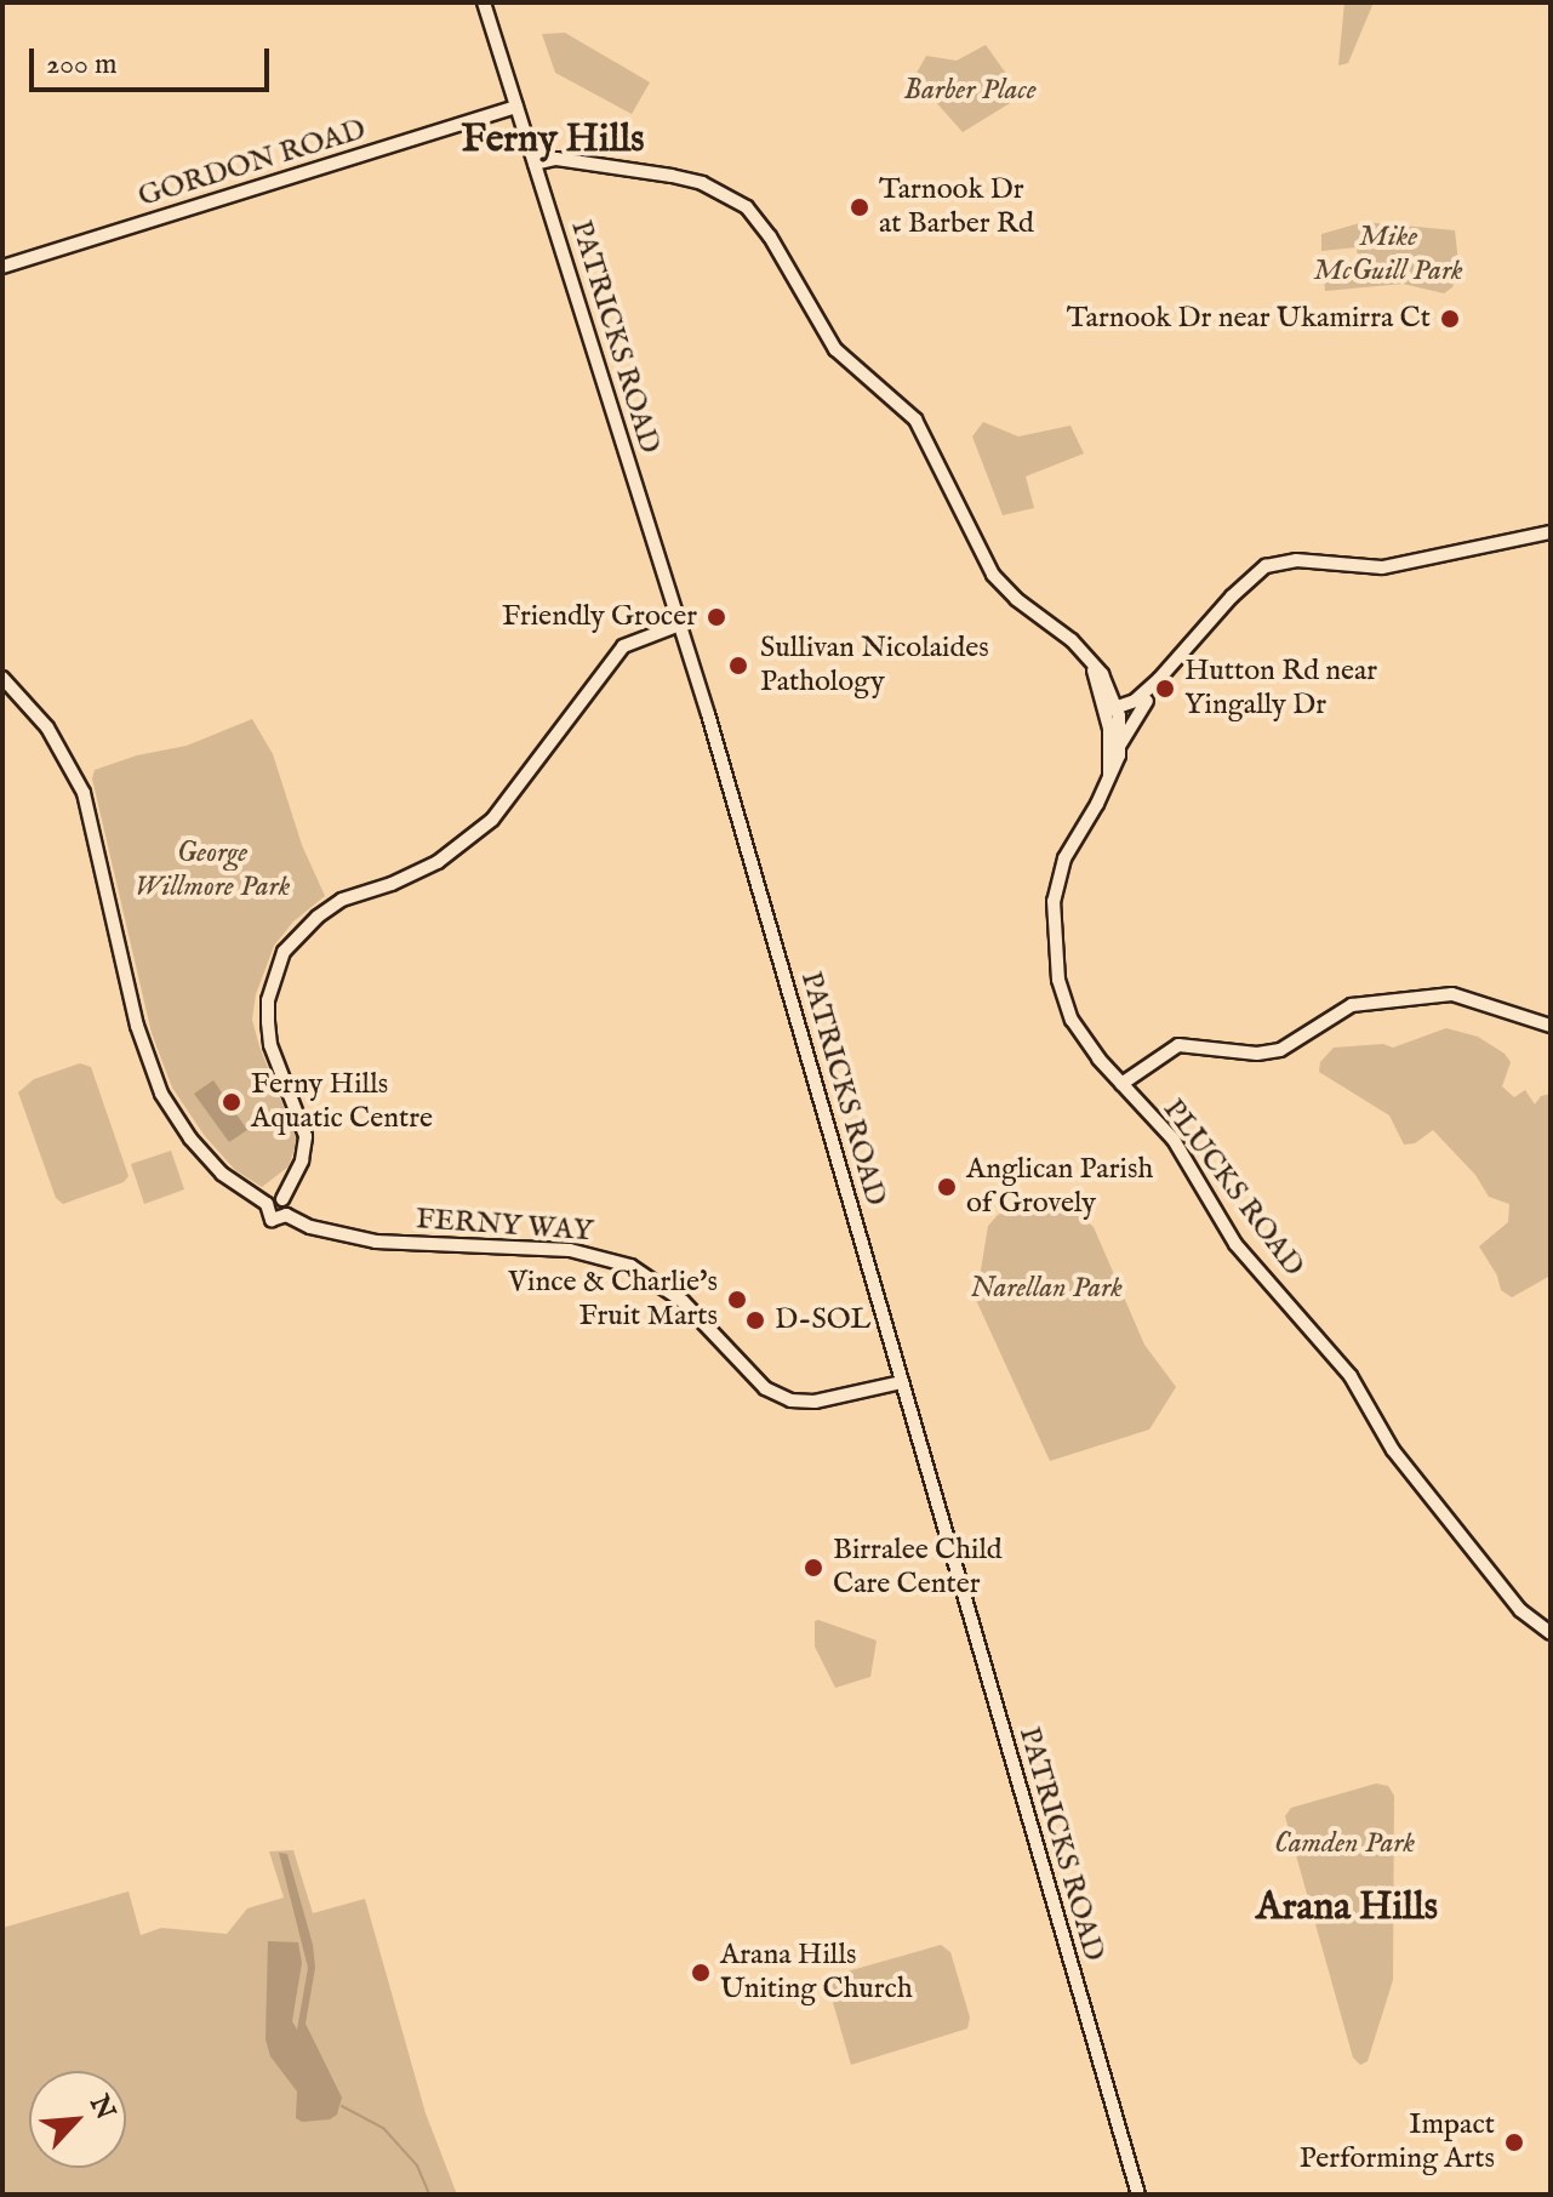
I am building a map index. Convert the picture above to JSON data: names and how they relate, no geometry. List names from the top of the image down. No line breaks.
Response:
{"streets":{"street":["GORDON ROAD","PATRICKS ROAD","PLUCKS ROAD","FERNY WAY"]},"crossings":[["GORDON ROAD","PATRICKS ROAD"],["PATRICKS ROAD","FERNY WAY"]],"districts":["Ferny Hills","Arana Hills"],"parks":["Barber Place","Mike McGuill Park","George Willmore Park","Narellan Park","Camden Park"],"places":["Tarnook Dr at Barber Rd","Tarnook Dr near Ukamirra Ct","Friendly Grocer","Sullivan Nicolaides Pathology","Hutton Rd near Yingally Dr","Ferny Hills Aquatic Centre","Anglican Parish of Grovely","Vince & Charlie's Fruit Marts","D-SOL","Birralee Child Care Center","Arana Hills Uniting Church","Impact Performing Arts"],"scale_bar":"200 m","north":"top right"}
